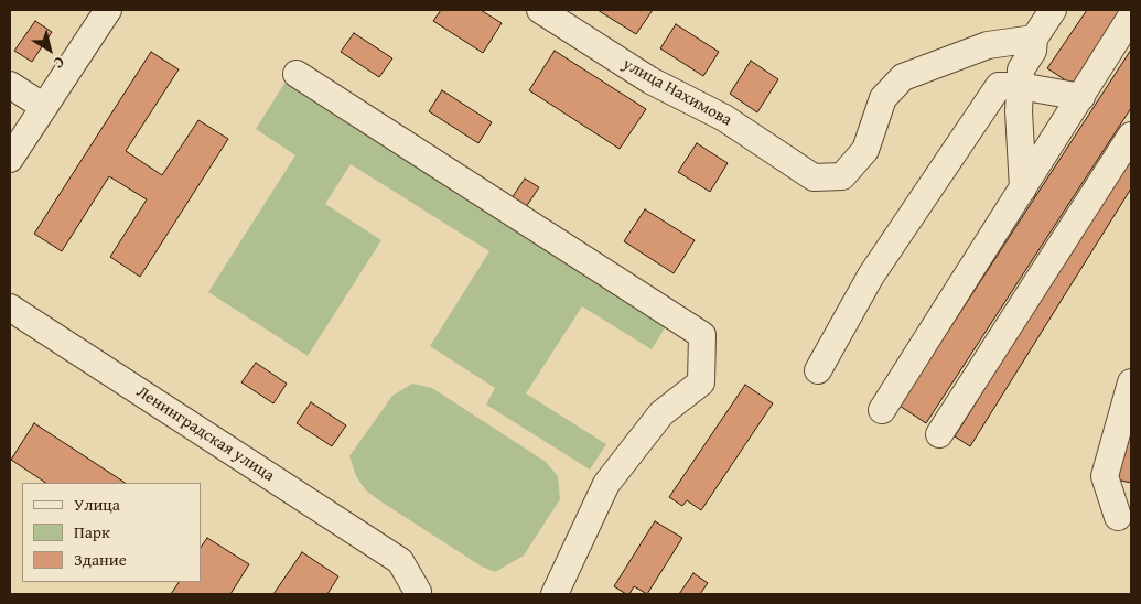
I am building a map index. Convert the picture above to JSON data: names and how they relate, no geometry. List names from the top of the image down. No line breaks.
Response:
{"streets":{"street":["улица Нахимова","Ленинградская улица"]},"legend":["Улица","Парк","Здание"],"north":"bottom right"}
